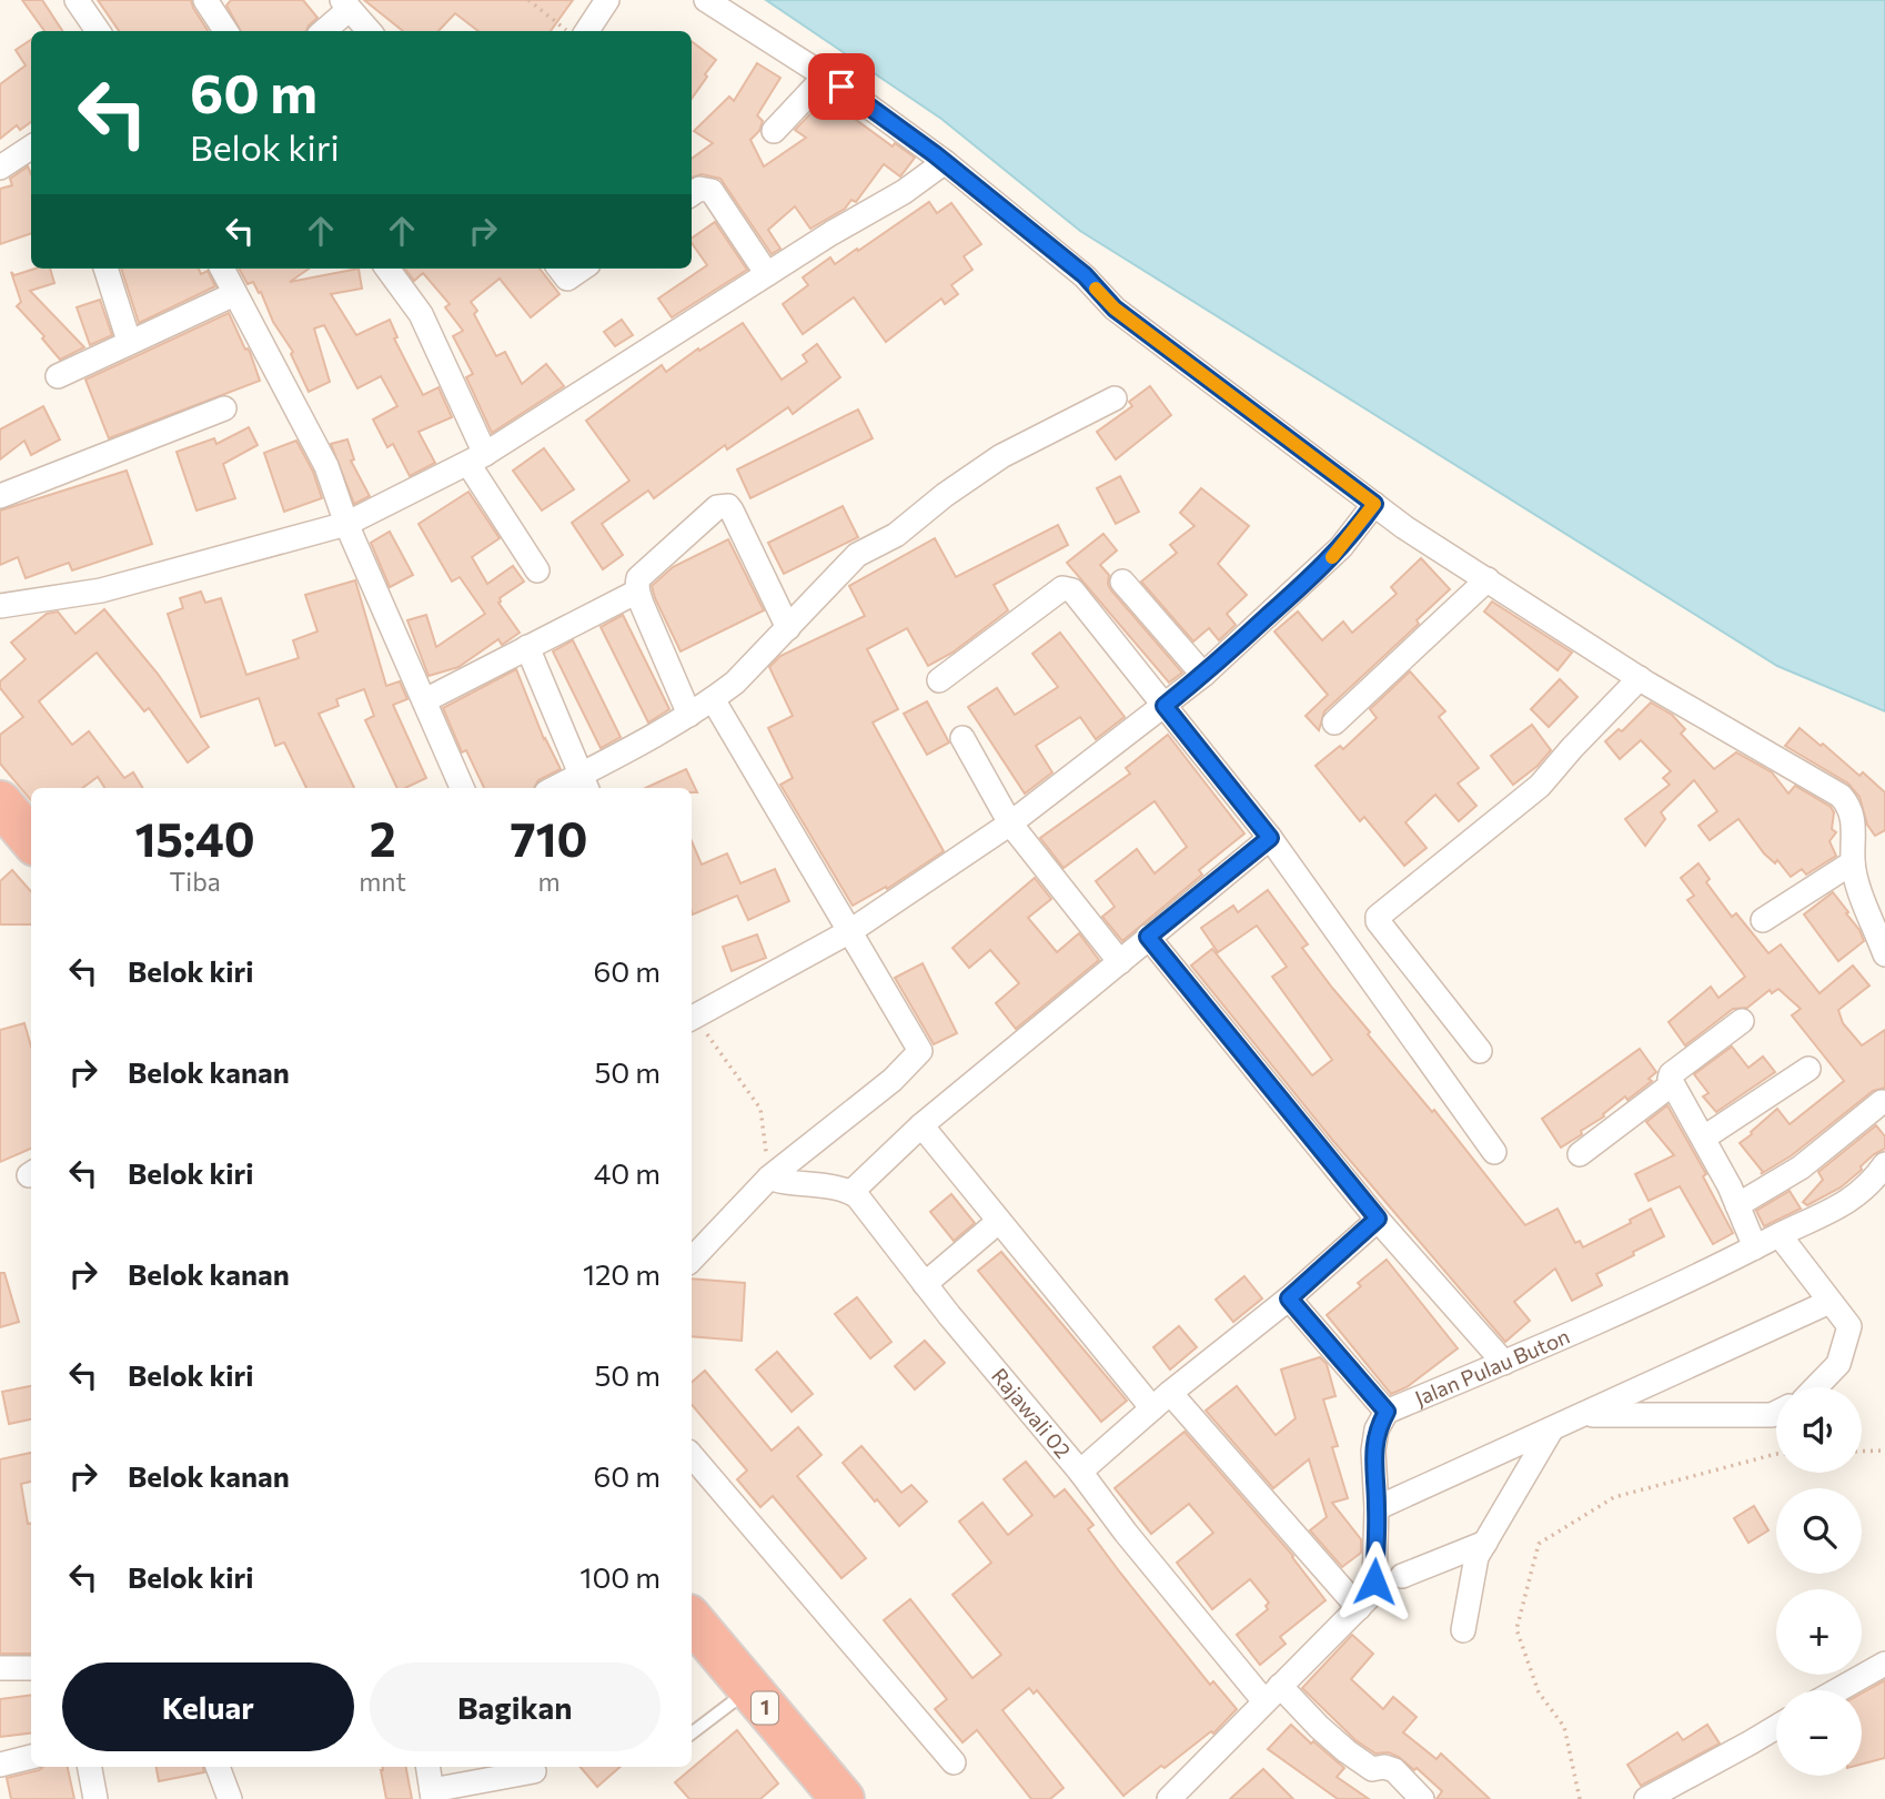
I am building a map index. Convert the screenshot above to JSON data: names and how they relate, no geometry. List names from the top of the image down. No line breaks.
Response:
{"streets":{"highway":["1"],"street":["Jalan Pulau Buton","Rajawali 02"]},"page":{"turn":["60 m","Belok kiri"],"eta":["15:40","Tiba","2","mnt","710","m"],"list":[{"name":"Belok kiri","value":"60 m"},{"name":"Belok kanan","value":"50 m"},{"name":"Belok kiri","value":"40 m"},{"name":"Belok kanan","value":"120 m"},{"name":"Belok kiri","value":"50 m"},{"name":"Belok kanan","value":"60 m"},{"name":"Belok kiri","value":"100 m"}],"map_buttons":["+","−"],"buttons":["Keluar","Bagikan"]}}
